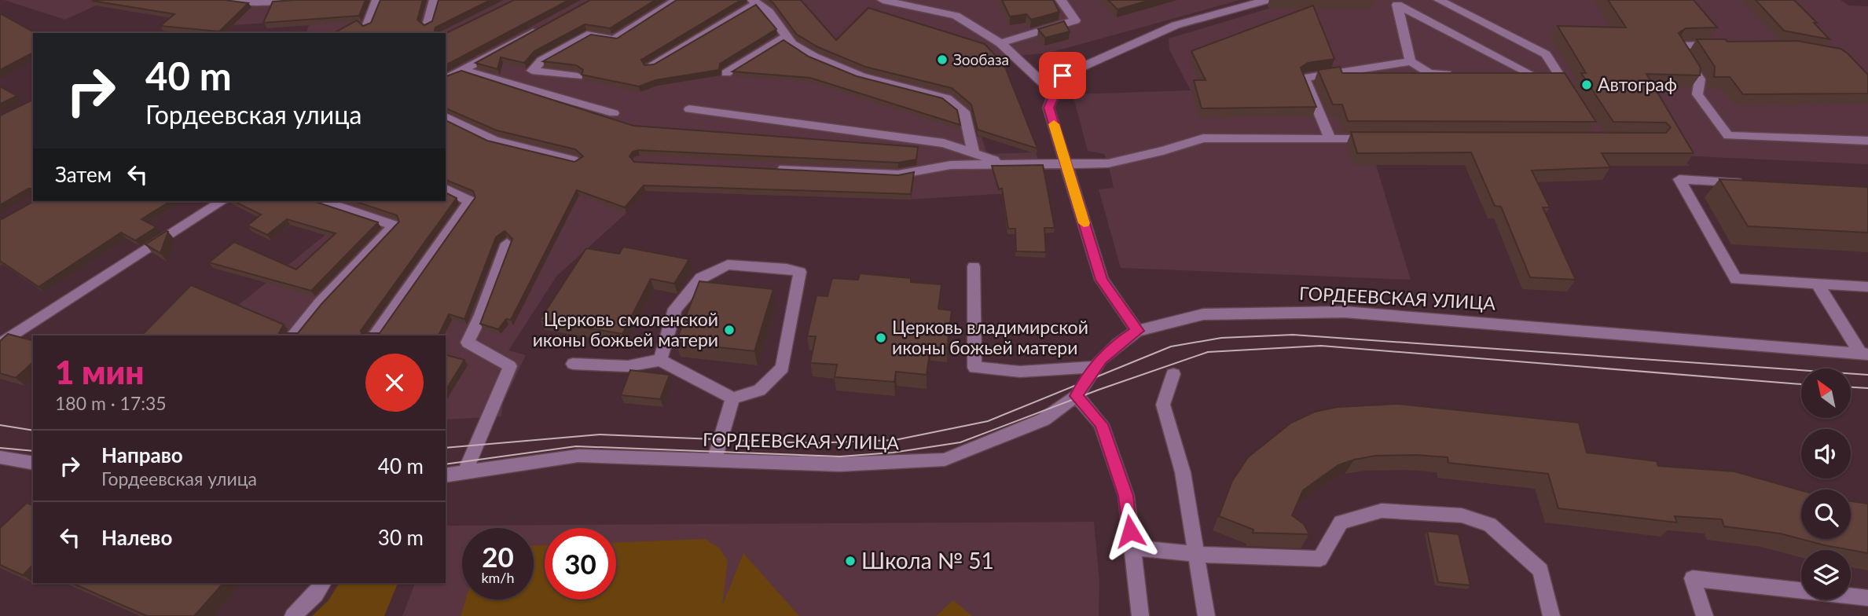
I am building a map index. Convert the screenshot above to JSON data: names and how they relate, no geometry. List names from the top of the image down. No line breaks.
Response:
{"streets":{"street":["ГОРДЕЕВСКАЯ УЛИЦА"]},"places":["Зообаза","Автограф","Церковь смоленской иконы божьей матери","Церковь владимирской иконы божьей матери","Школа № 51"],"north":"top left","page":{"turn":["40 m","Гордеевская улица"],"then":"Затем","heading":["1 мин","180 m · 17:35"],"list":[{"name":"Направо","note":"Гордеевская улица","value":"40 m"},{"name":"Налево","value":"30 m"}],"speed":"20 km/h","limit":"30"}}
